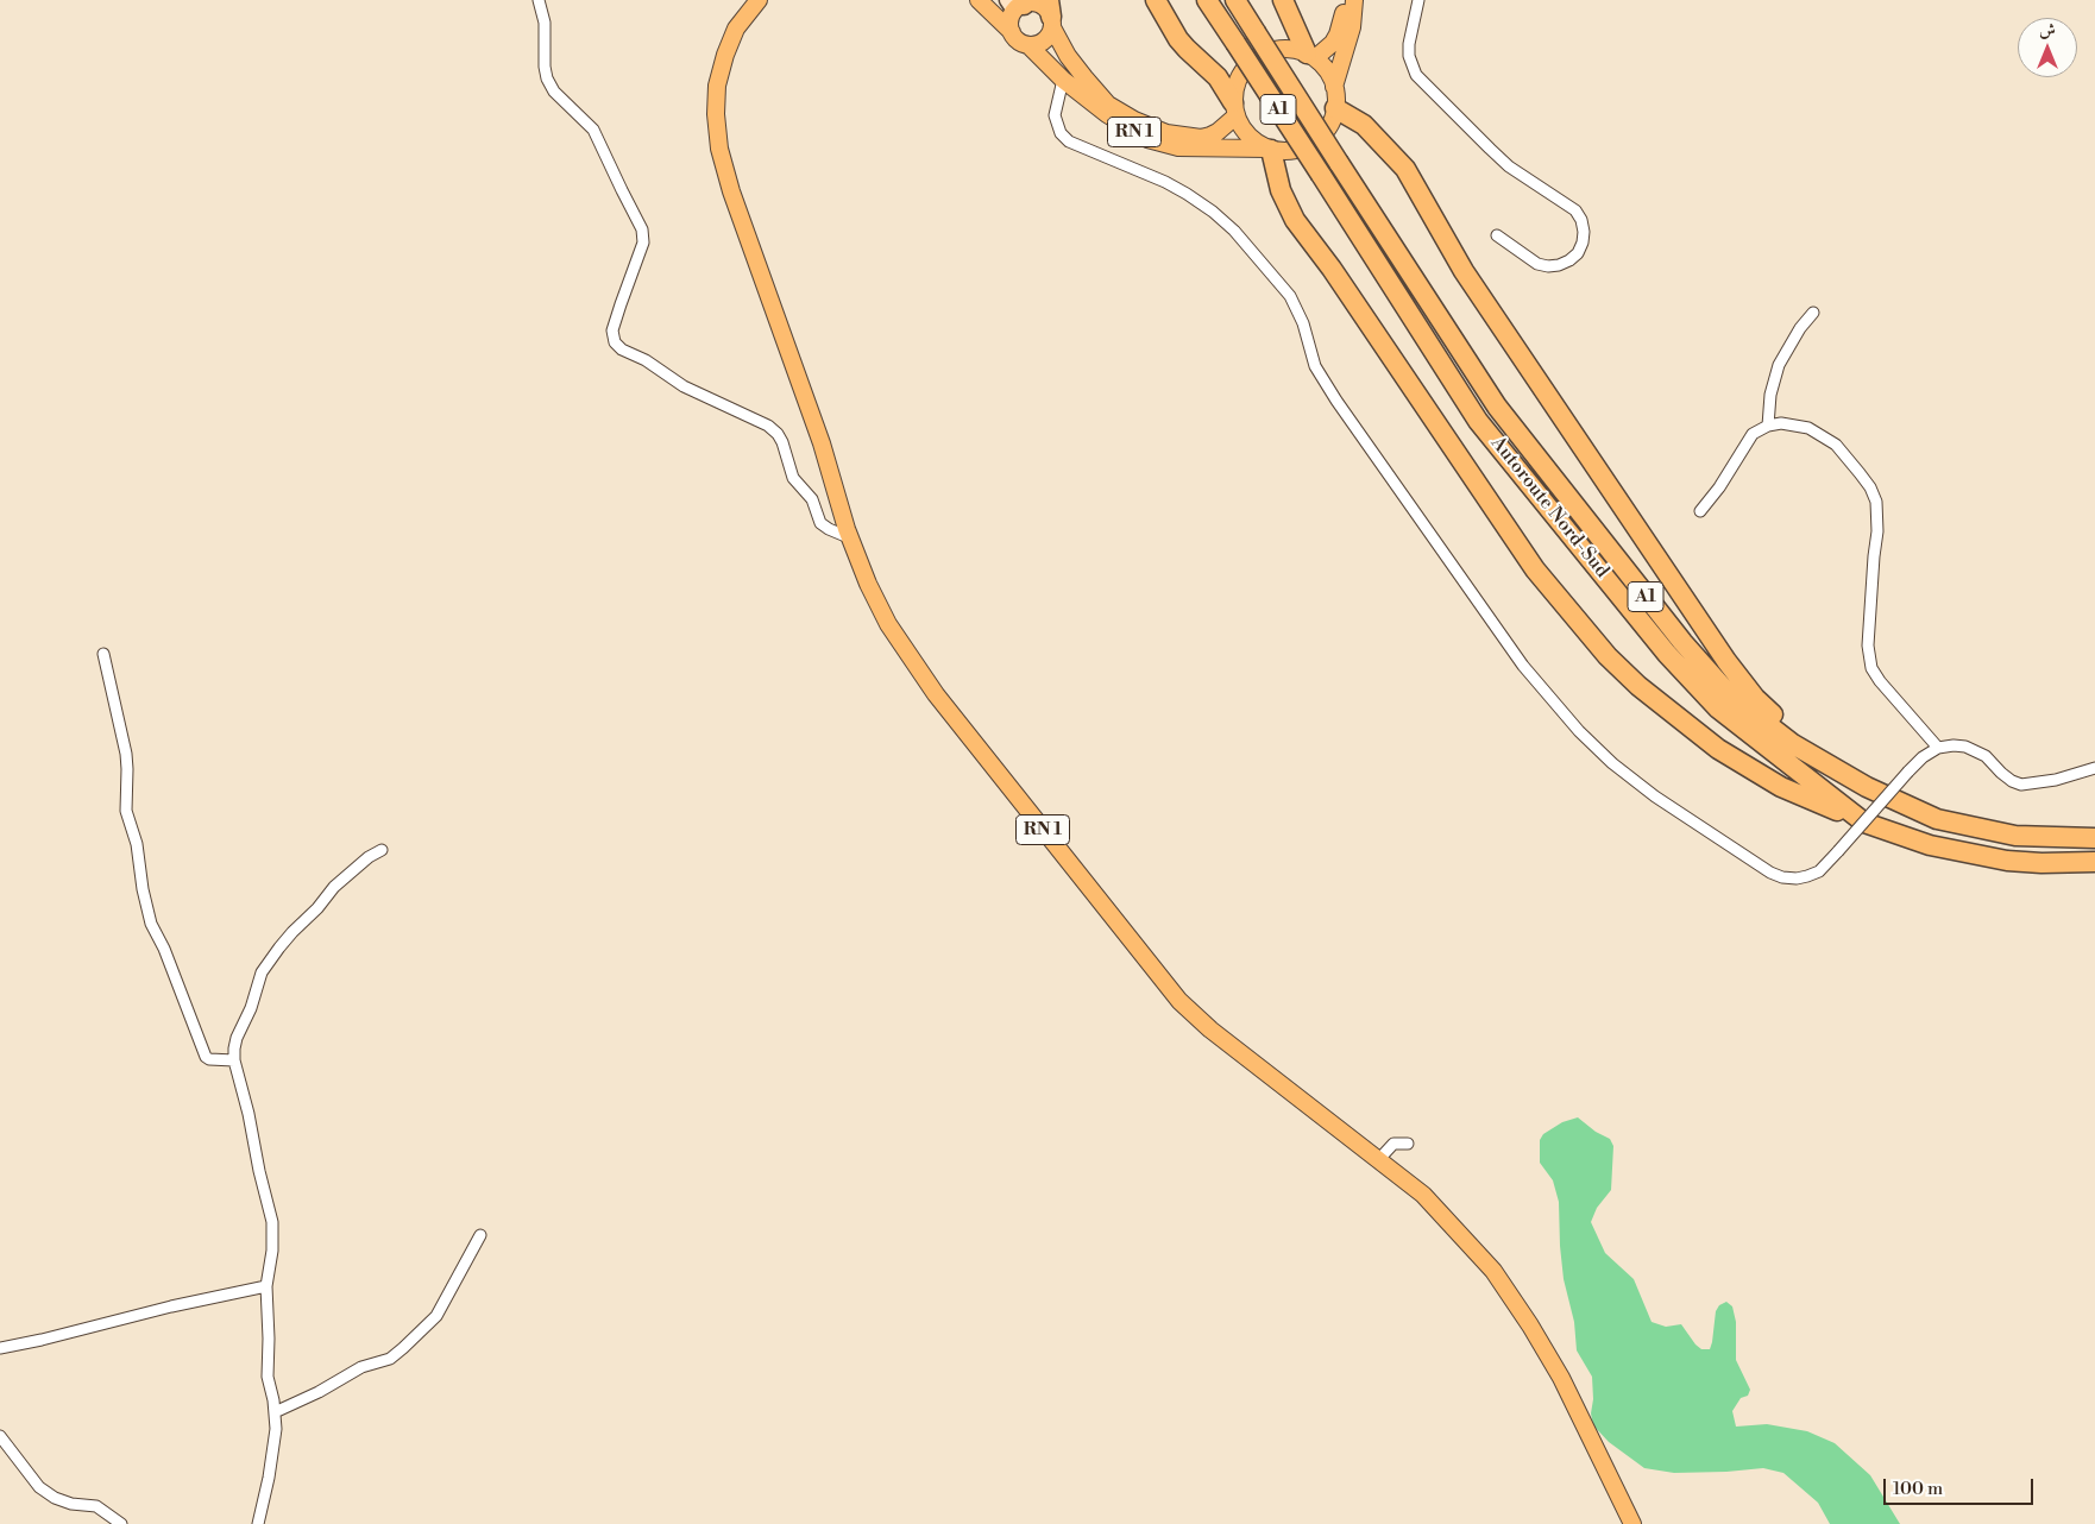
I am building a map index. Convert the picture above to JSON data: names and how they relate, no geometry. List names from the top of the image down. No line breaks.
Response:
{"streets":{"highway":["A1","Autoroute Nord-Sud"],"main road":["RN 1"]},"scale_bar":"100 m","north":"top"}
